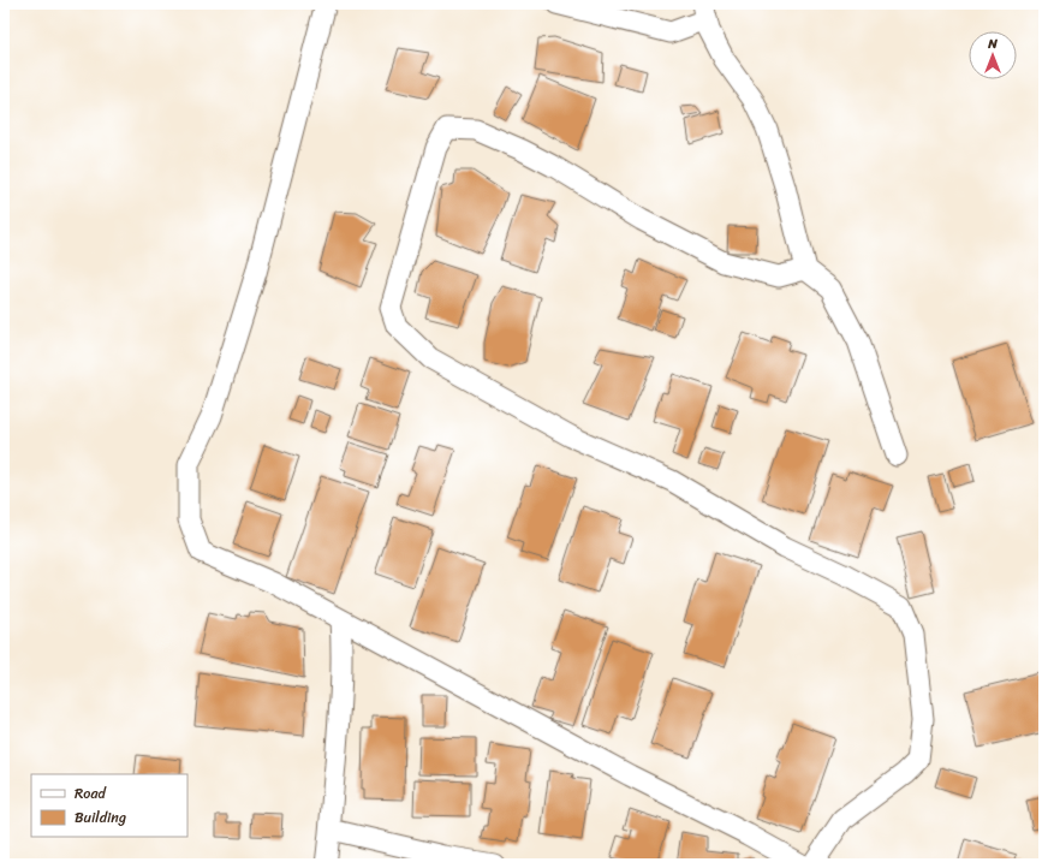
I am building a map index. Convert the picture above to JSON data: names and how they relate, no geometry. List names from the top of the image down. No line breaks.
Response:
{"legend":["Road","Building"],"north":"top"}
